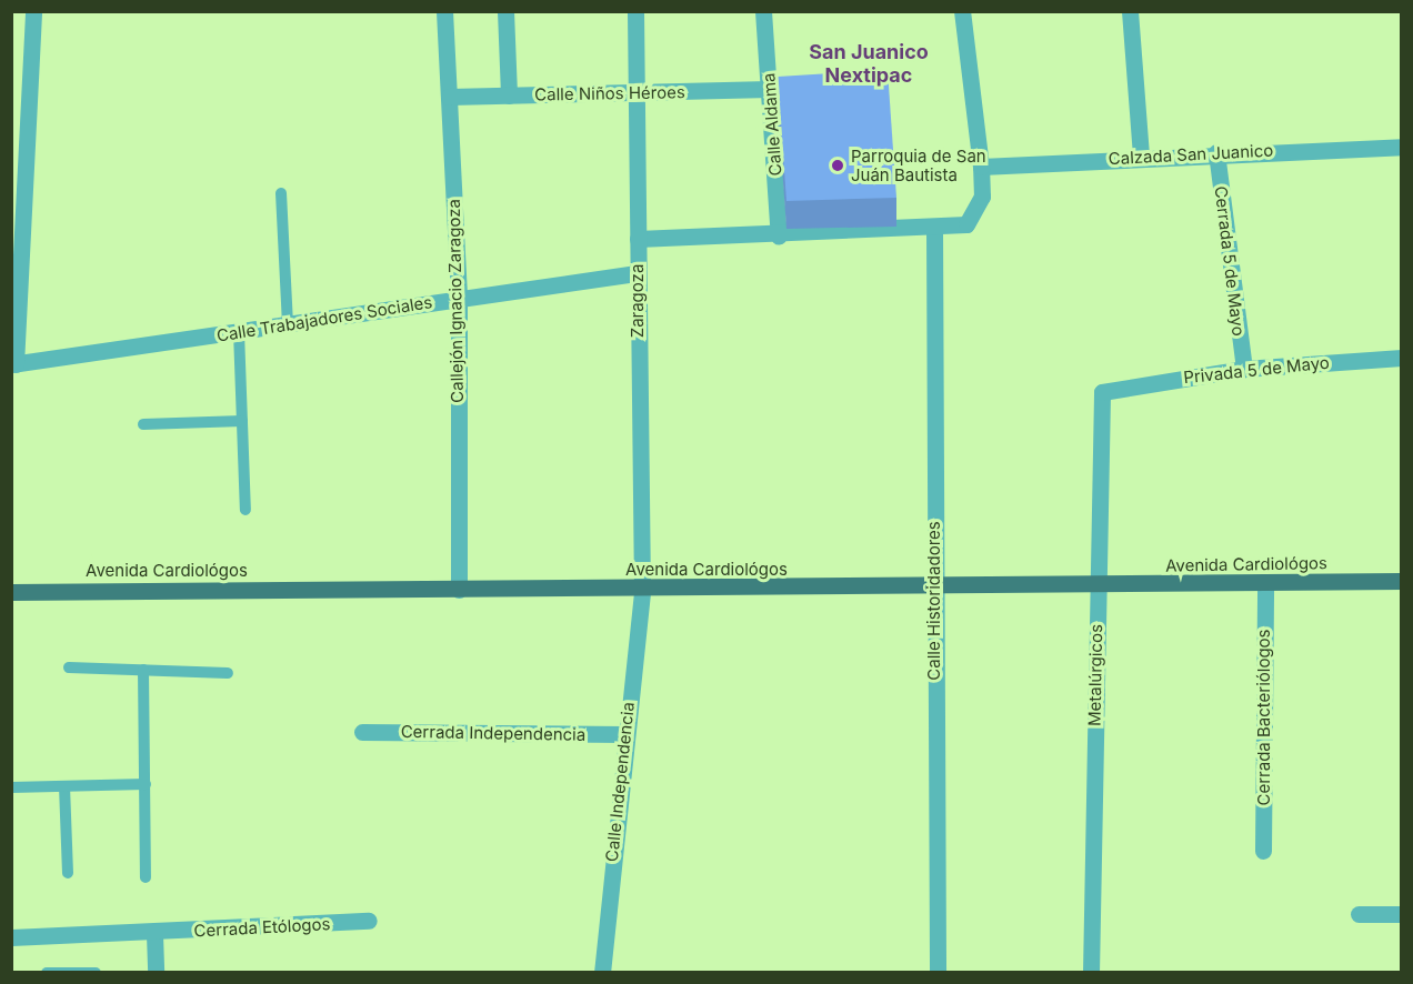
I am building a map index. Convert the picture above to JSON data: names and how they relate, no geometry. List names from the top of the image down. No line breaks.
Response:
{"streets":{"main road":["Avenida Cardiológos"],"street":["Calle Niños Héroes","Calle Aldama","Calzada San Juanico","Cerrada 5 de Mayo","Callejón Ignacio Zaragoza","Zaragoza","Calle Trabajadores Sociales","Privada 5 de Mayo","Calle Historidadores","Metalúrgicos","Cerrada Bacteriólogos","Cerrada Independencia","Calle Independencia","Cerrada Etólogos"]},"crossings":[["Calle Niños Héroes","Calle Aldama"],["Calle Niños Héroes","Callejón Ignacio Zaragoza"],["Calle Niños Héroes","Zaragoza"],["Calzada San Juanico","Cerrada 5 de Mayo"],["Cerrada 5 de Mayo","Privada 5 de Mayo"],["Callejón Ignacio Zaragoza","Calle Trabajadores Sociales"],["Callejón Ignacio Zaragoza","Avenida Cardiológos"],["Zaragoza","Calle Trabajadores Sociales"],["Zaragoza","Avenida Cardiológos"],["Zaragoza","Calle Independencia"],["Privada 5 de Mayo","Metalúrgicos"],["Avenida Cardiológos","Calle Historidadores"],["Avenida Cardiológos","Metalúrgicos"],["Avenida Cardiológos","Cerrada Bacteriólogos"],["Avenida Cardiológos","Calle Independencia"],["Cerrada Independencia","Calle Independencia"]],"districts":["San Juanico Nextipac"],"places":["Parroquia de San Juán Bautista"]}
